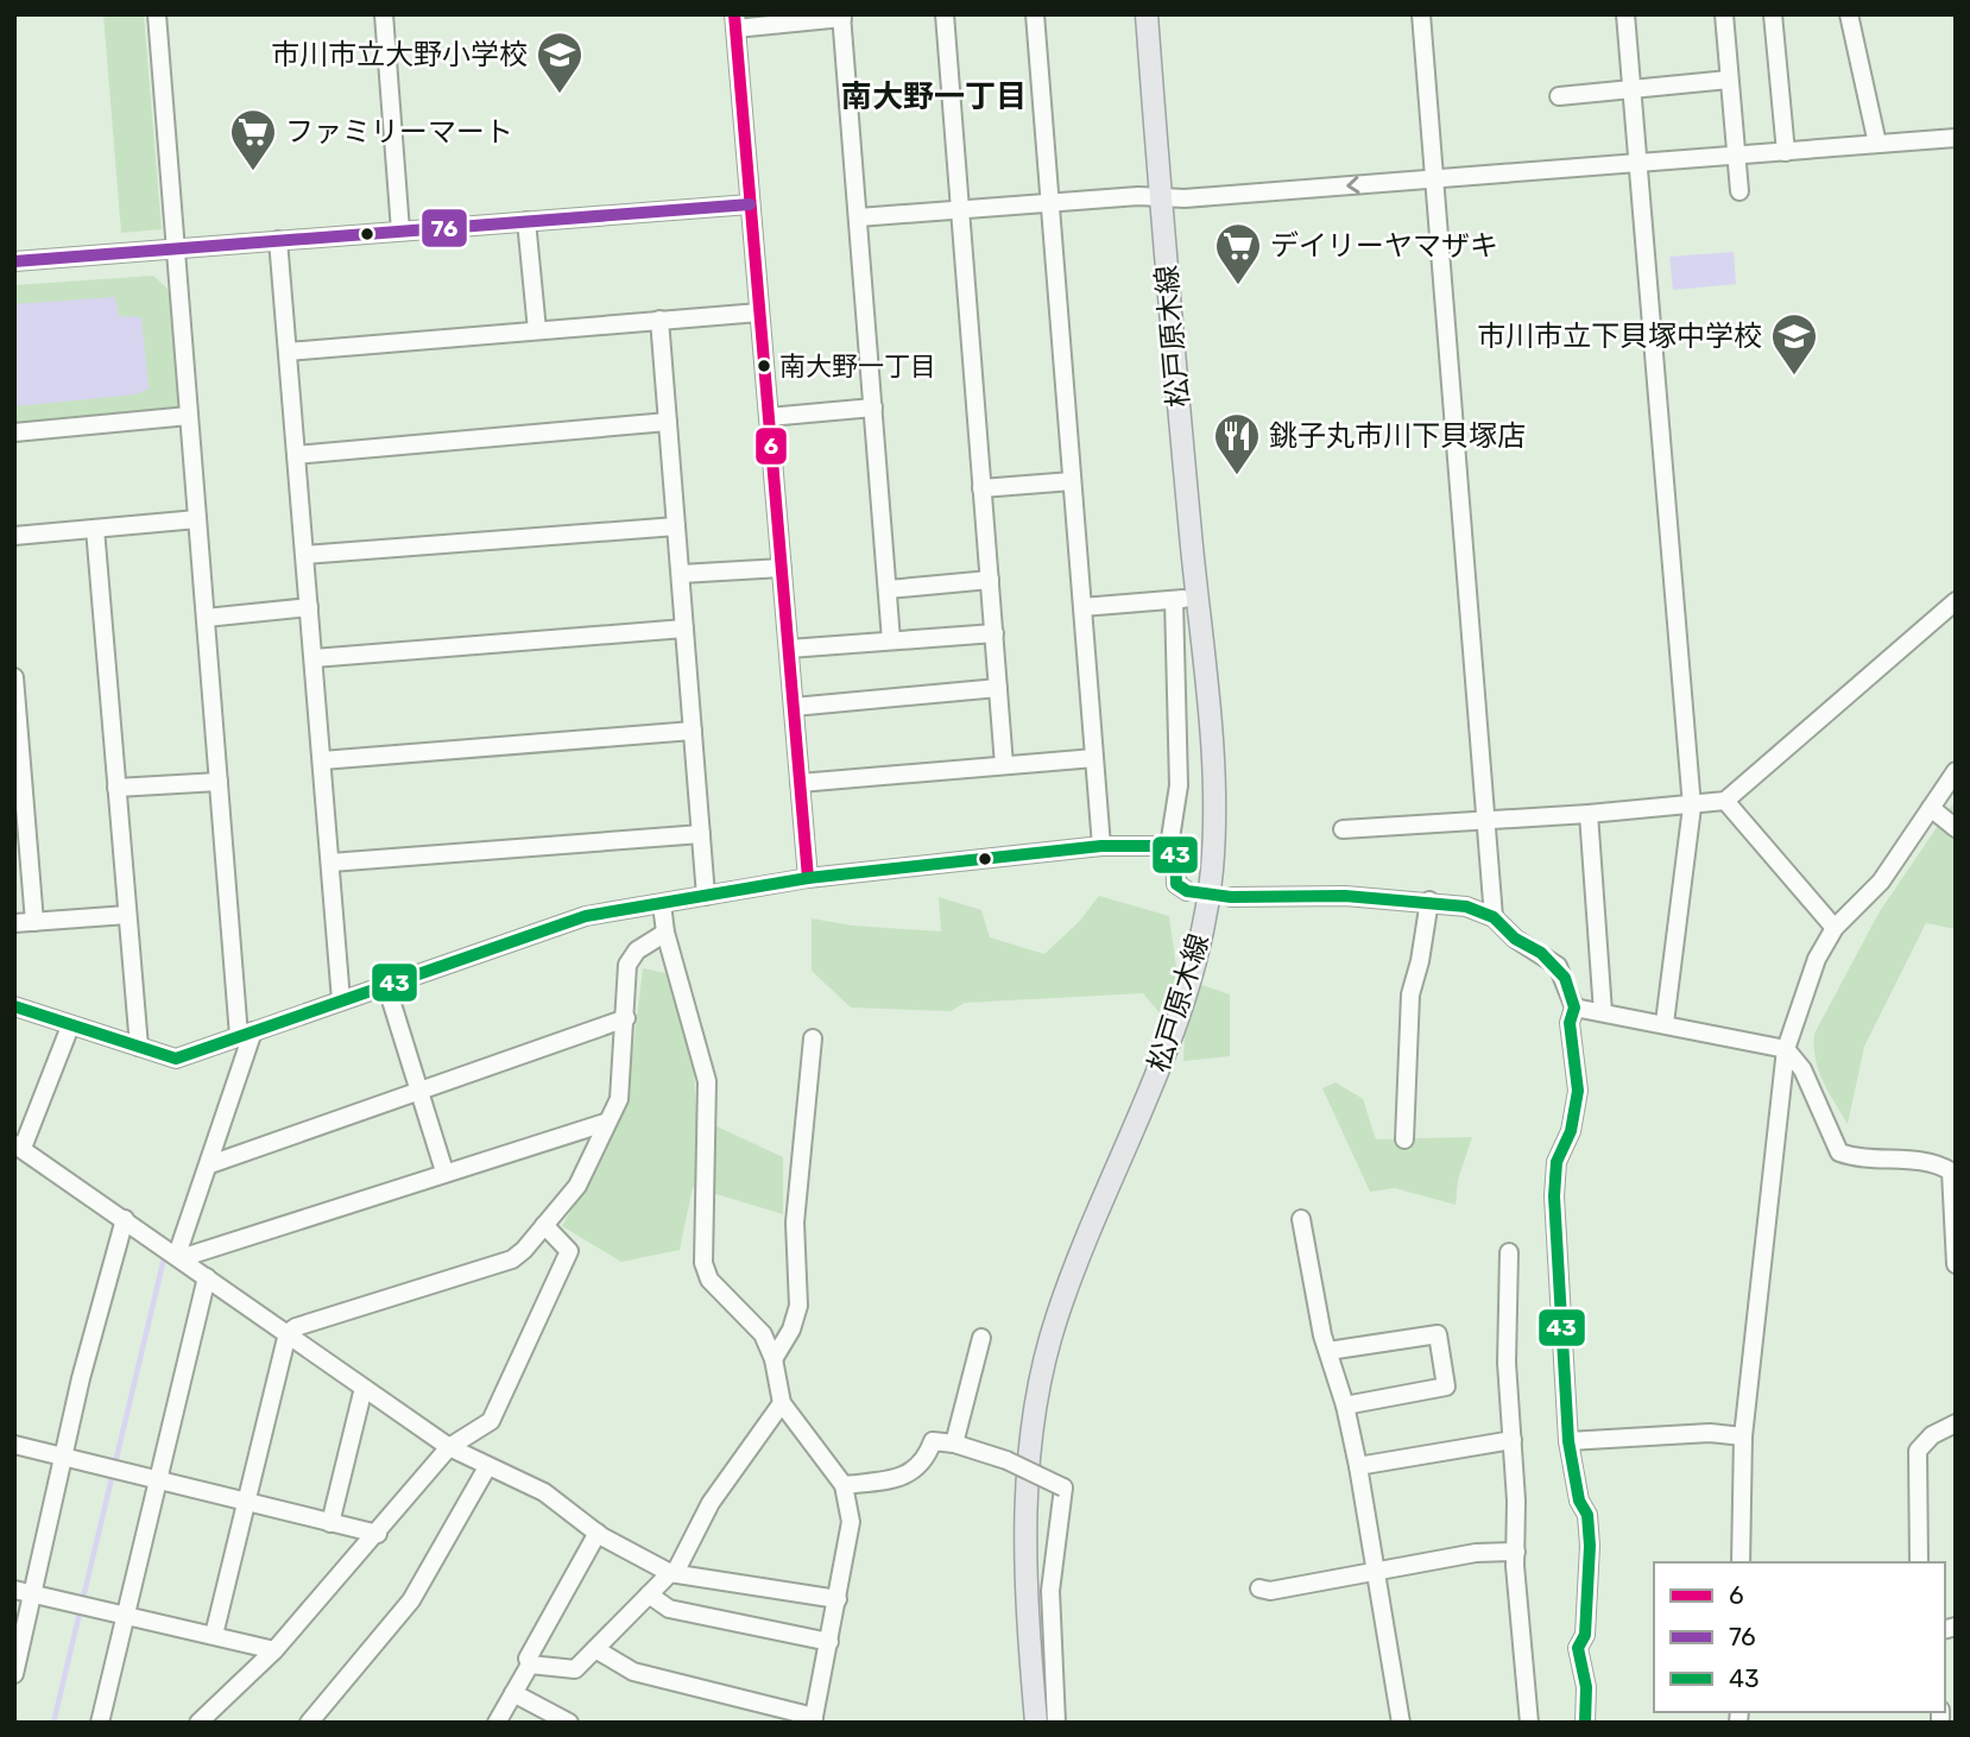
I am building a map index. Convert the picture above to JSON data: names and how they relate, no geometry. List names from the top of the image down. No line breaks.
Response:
{"streets":{"main road":["松戸原木線"]},"districts":["南大野一丁目"],"places":{"school or university":["市川市立大野小学校","市川市立下貝塚中学校"],"supermarket":["ファミリーマート","デイリーヤマザキ"],"other":["南大野一丁目"],"restaurant":["銚子丸市川下貝塚店"]},"lines":["transit line 6","transit line 76","transit line 43"],"legend":["6","76","43"]}
